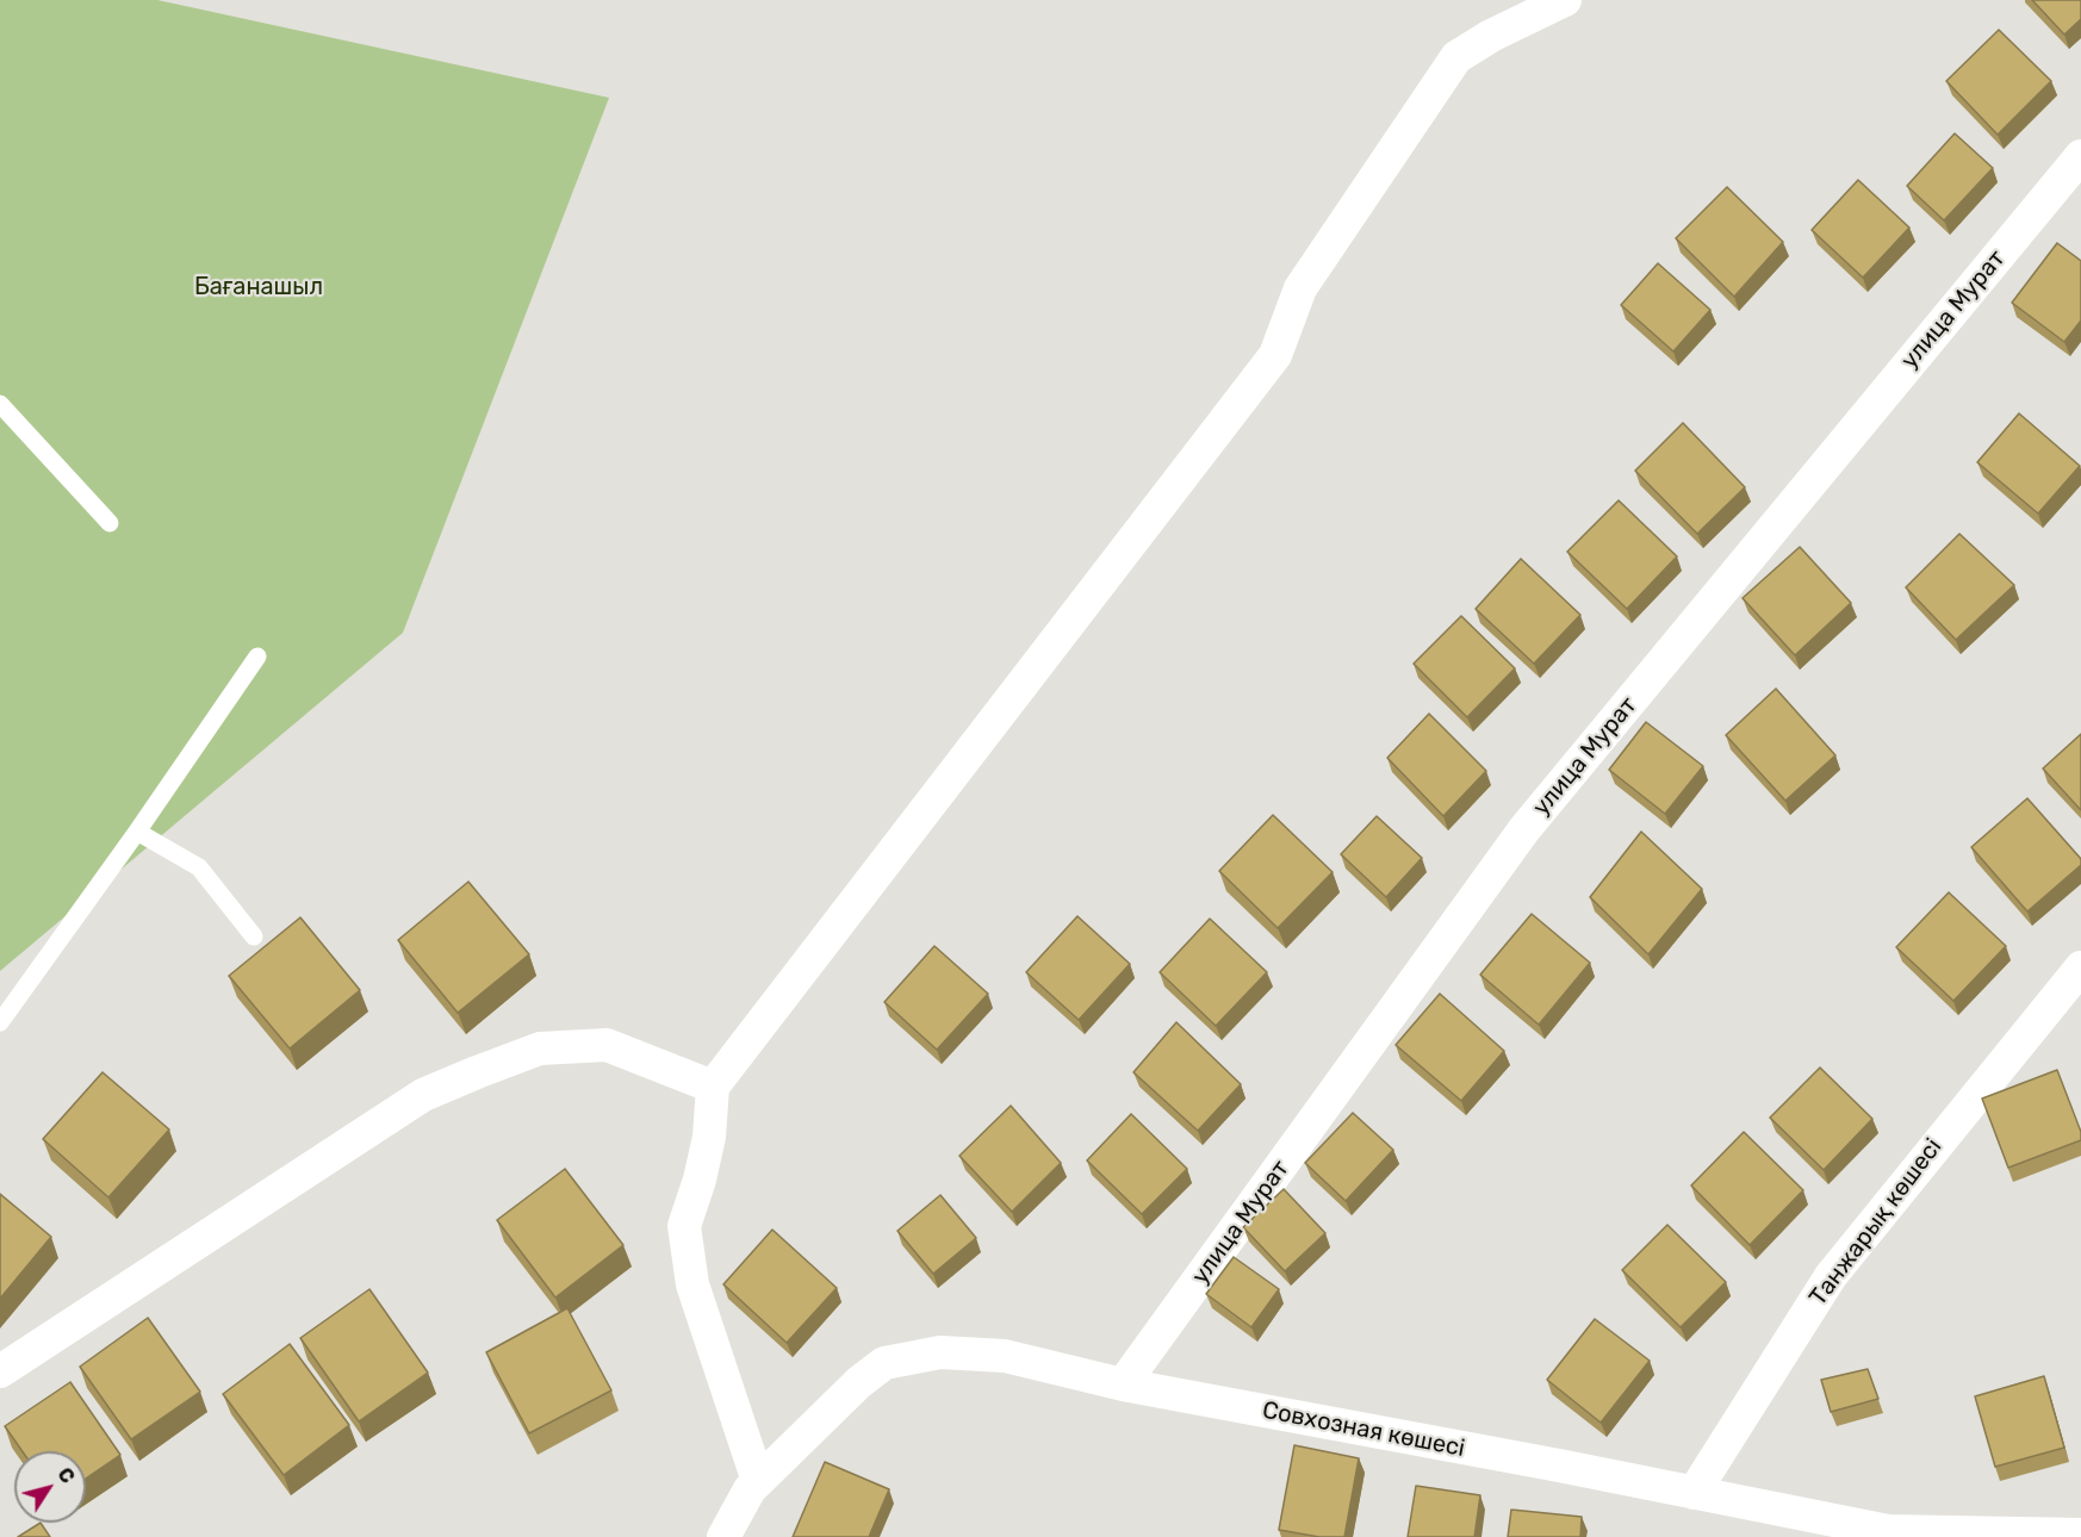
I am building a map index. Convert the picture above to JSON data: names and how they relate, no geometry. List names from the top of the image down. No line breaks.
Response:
{"streets":{"street":["улица Мурат","Танжарық көшесі","Совхозная көшесі"]},"crossings":[["улица Мурат","Совхозная көшесі"],["Танжарық көшесі","Совхозная көшесі"]],"parks":["Бағанашыл"],"north":"top right"}
